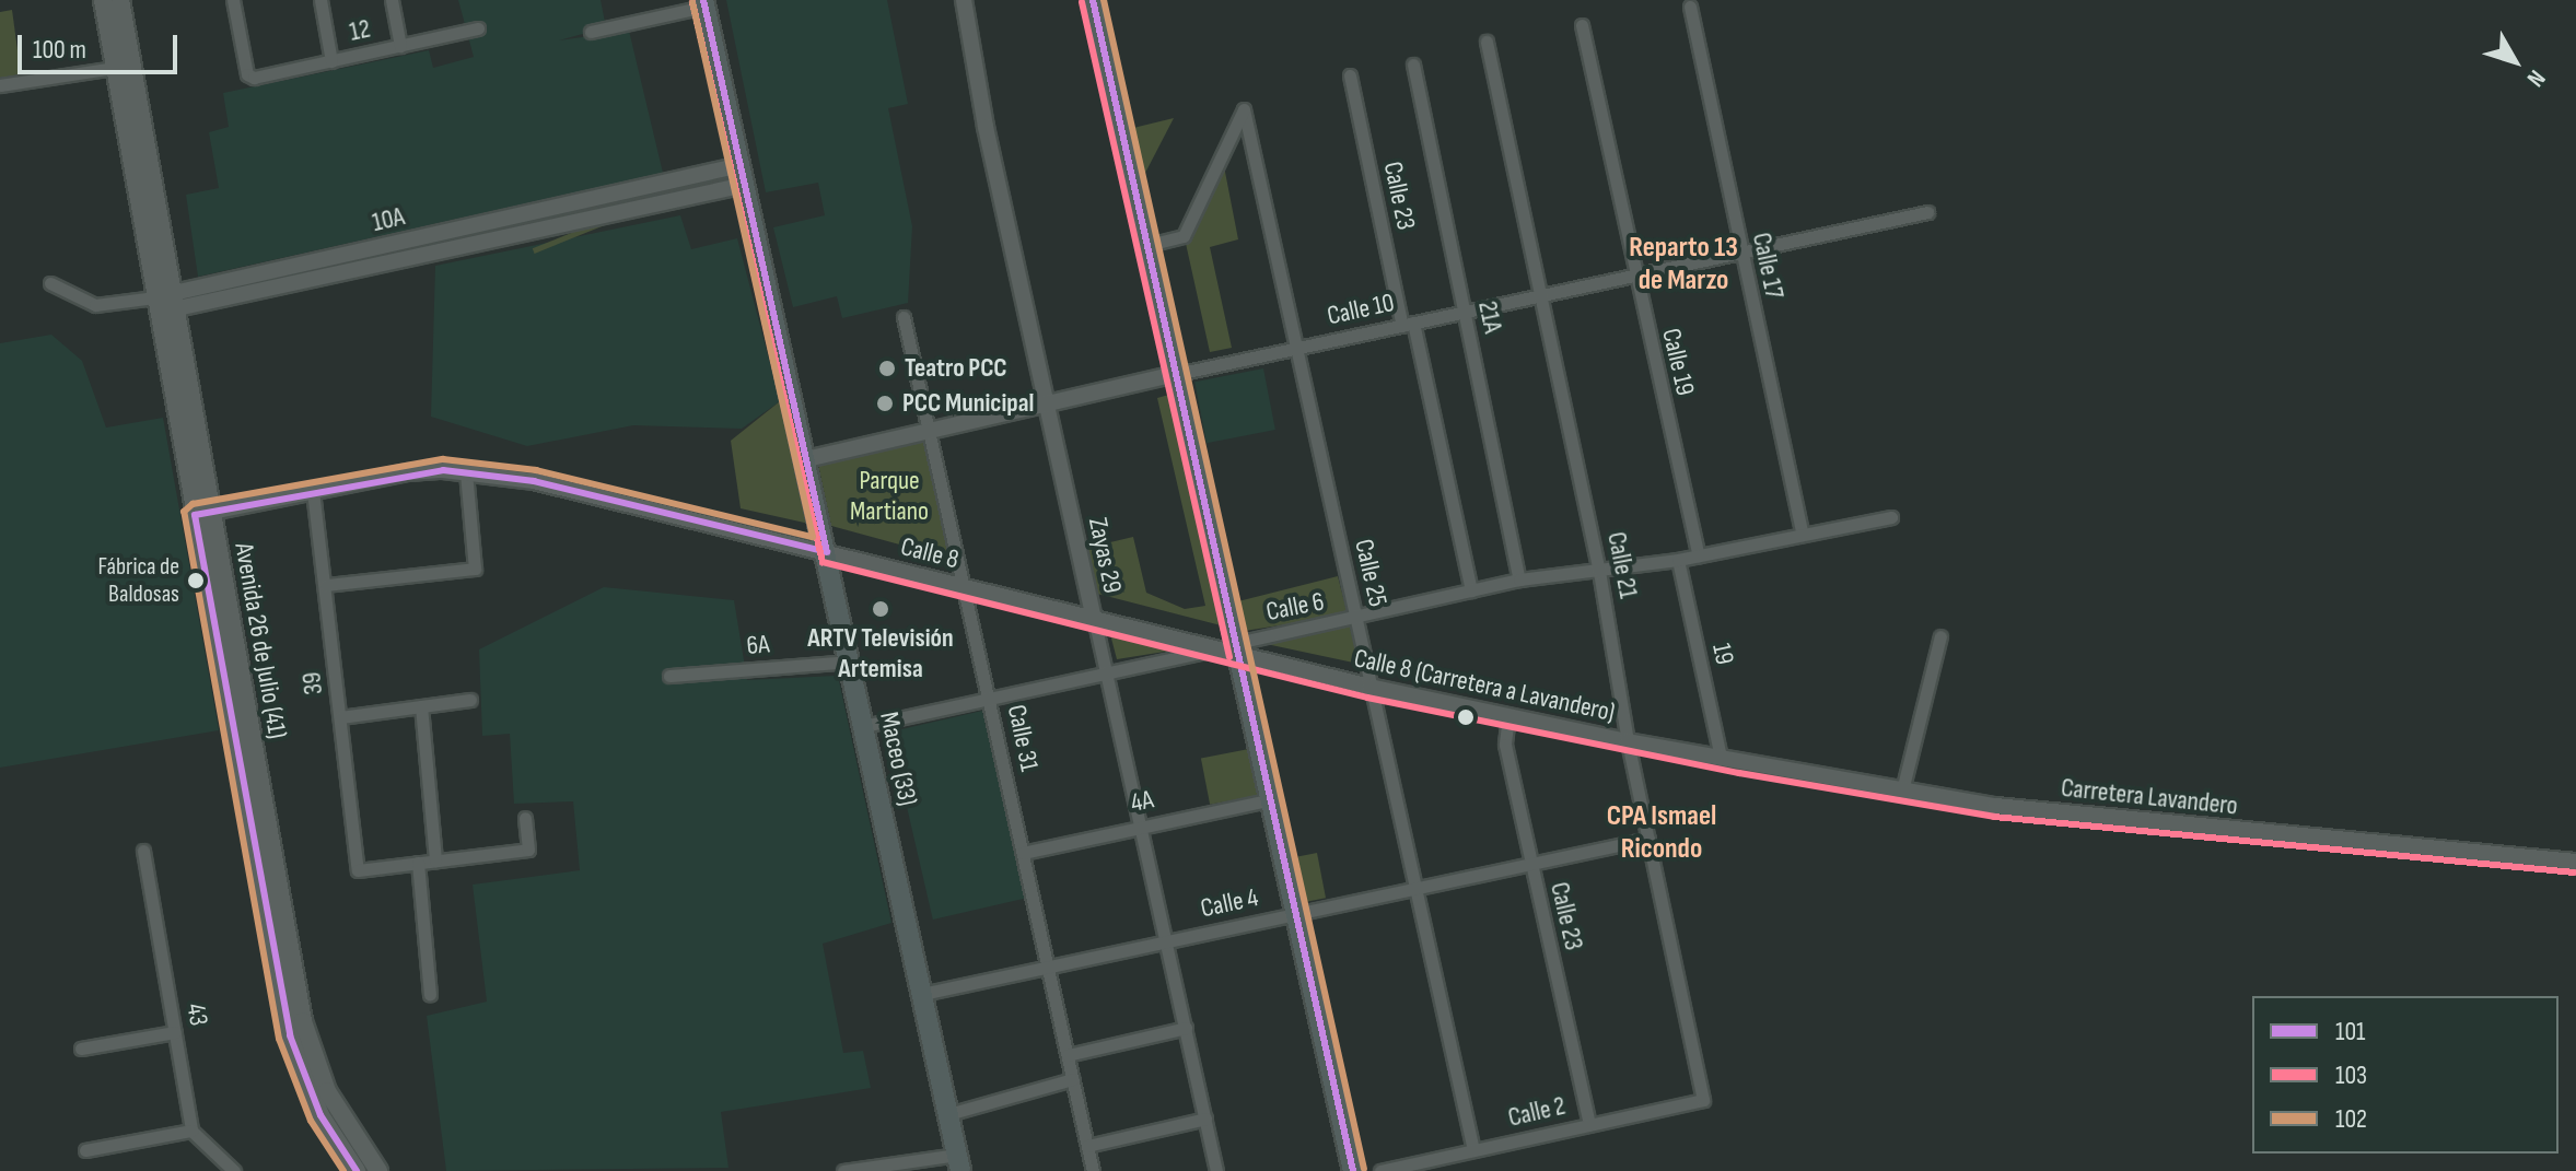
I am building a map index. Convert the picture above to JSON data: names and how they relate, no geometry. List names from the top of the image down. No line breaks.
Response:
{"streets":{"main road":["Avenida 26 de Julio (41)","Maceo (33)"],"street":["12","Calle 23","10A","Calle 17","Calle 10","21A","Calle 19","Calle 8","Zayas 29","Calle 21","Calle 25","Calle 6","6A","19","39","Calle 8 (Carretera a Lavandero)","Calle 31","Carretera Lavandero","4A","Calle 4","43","Calle 2"]},"crossings":[["Calle 23","Calle 10"],["Calle 23","Calle 6"],["Calle 23","Calle 8 (Carretera a Lavandero)"],["Calle 23","Calle 4"],["Calle 23","Calle 2"],["10A","Avenida 26 de Julio (41)"],["10A","Maceo (33)"],["Calle 17","Calle 10"],["Calle 17","Calle 6"],["Calle 10","21A"],["Calle 10","Calle 19"],["Calle 10","Zayas 29"],["Calle 10","Calle 21"],["Calle 10","Calle 25"],["Calle 10","Calle 31"],["Calle 10","Maceo (33)"],["21A","Calle 6"],["Calle 19","Calle 6"],["Calle 8","Zayas 29"],["Calle 8","Calle 6"],["Calle 8","Avenida 26 de Julio (41)"],["Calle 8","39"],["Calle 8","Calle 8 (Carretera a Lavandero)"],["Calle 8","Calle 31"],["Calle 8","Maceo (33)"],["Zayas 29","4A"],["Zayas 29","Calle 4"],["Calle 21","Calle 6"],["Calle 21","Calle 8 (Carretera a Lavandero)"],["Calle 21","Calle 4"],["Calle 21","Calle 2"],["Calle 25","Calle 6"],["Calle 25","Calle 8 (Carretera a Lavandero)"],["Calle 25","Calle 4"],["Calle 25","Calle 2"],["Calle 6","19"],["Calle 6","Calle 8 (Carretera a Lavandero)"],["6A","Maceo (33)"],["19","Calle 8 (Carretera a Lavandero)"],["19","Carretera Lavandero"],["Calle 8 (Carretera a Lavandero)","Carretera Lavandero"],["Calle 31","4A"],["Calle 31","Calle 4"],["Maceo (33)","Calle 4"]],"districts":["Reparto 13 de Marzo","CPA Ismael Ricondo"],"parks":["Parque Martiano"],"places":["Teatro PCC","PCC Municipal","Fábrica de Baldosas","ARTV Televisión Artemisa"],"lines":["transit line 101","transit line 102","transit line 103"],"legend":["101","103","102"],"scale_bar":"100 m","north":"bottom right"}
